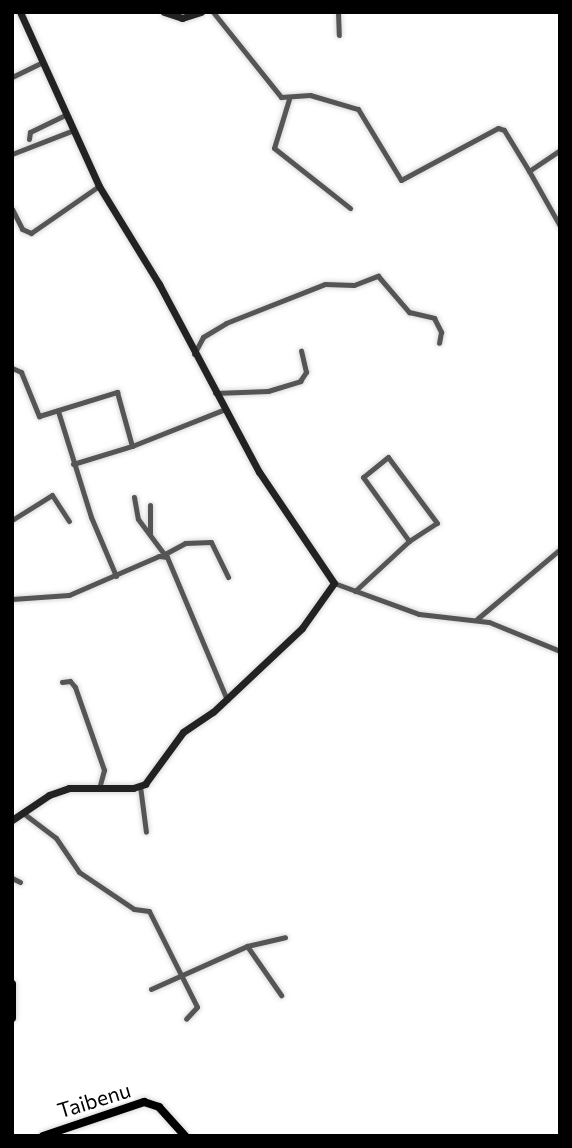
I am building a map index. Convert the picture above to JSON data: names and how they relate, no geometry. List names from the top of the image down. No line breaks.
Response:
{"streets":{"main road":["Taibenu"]}}
